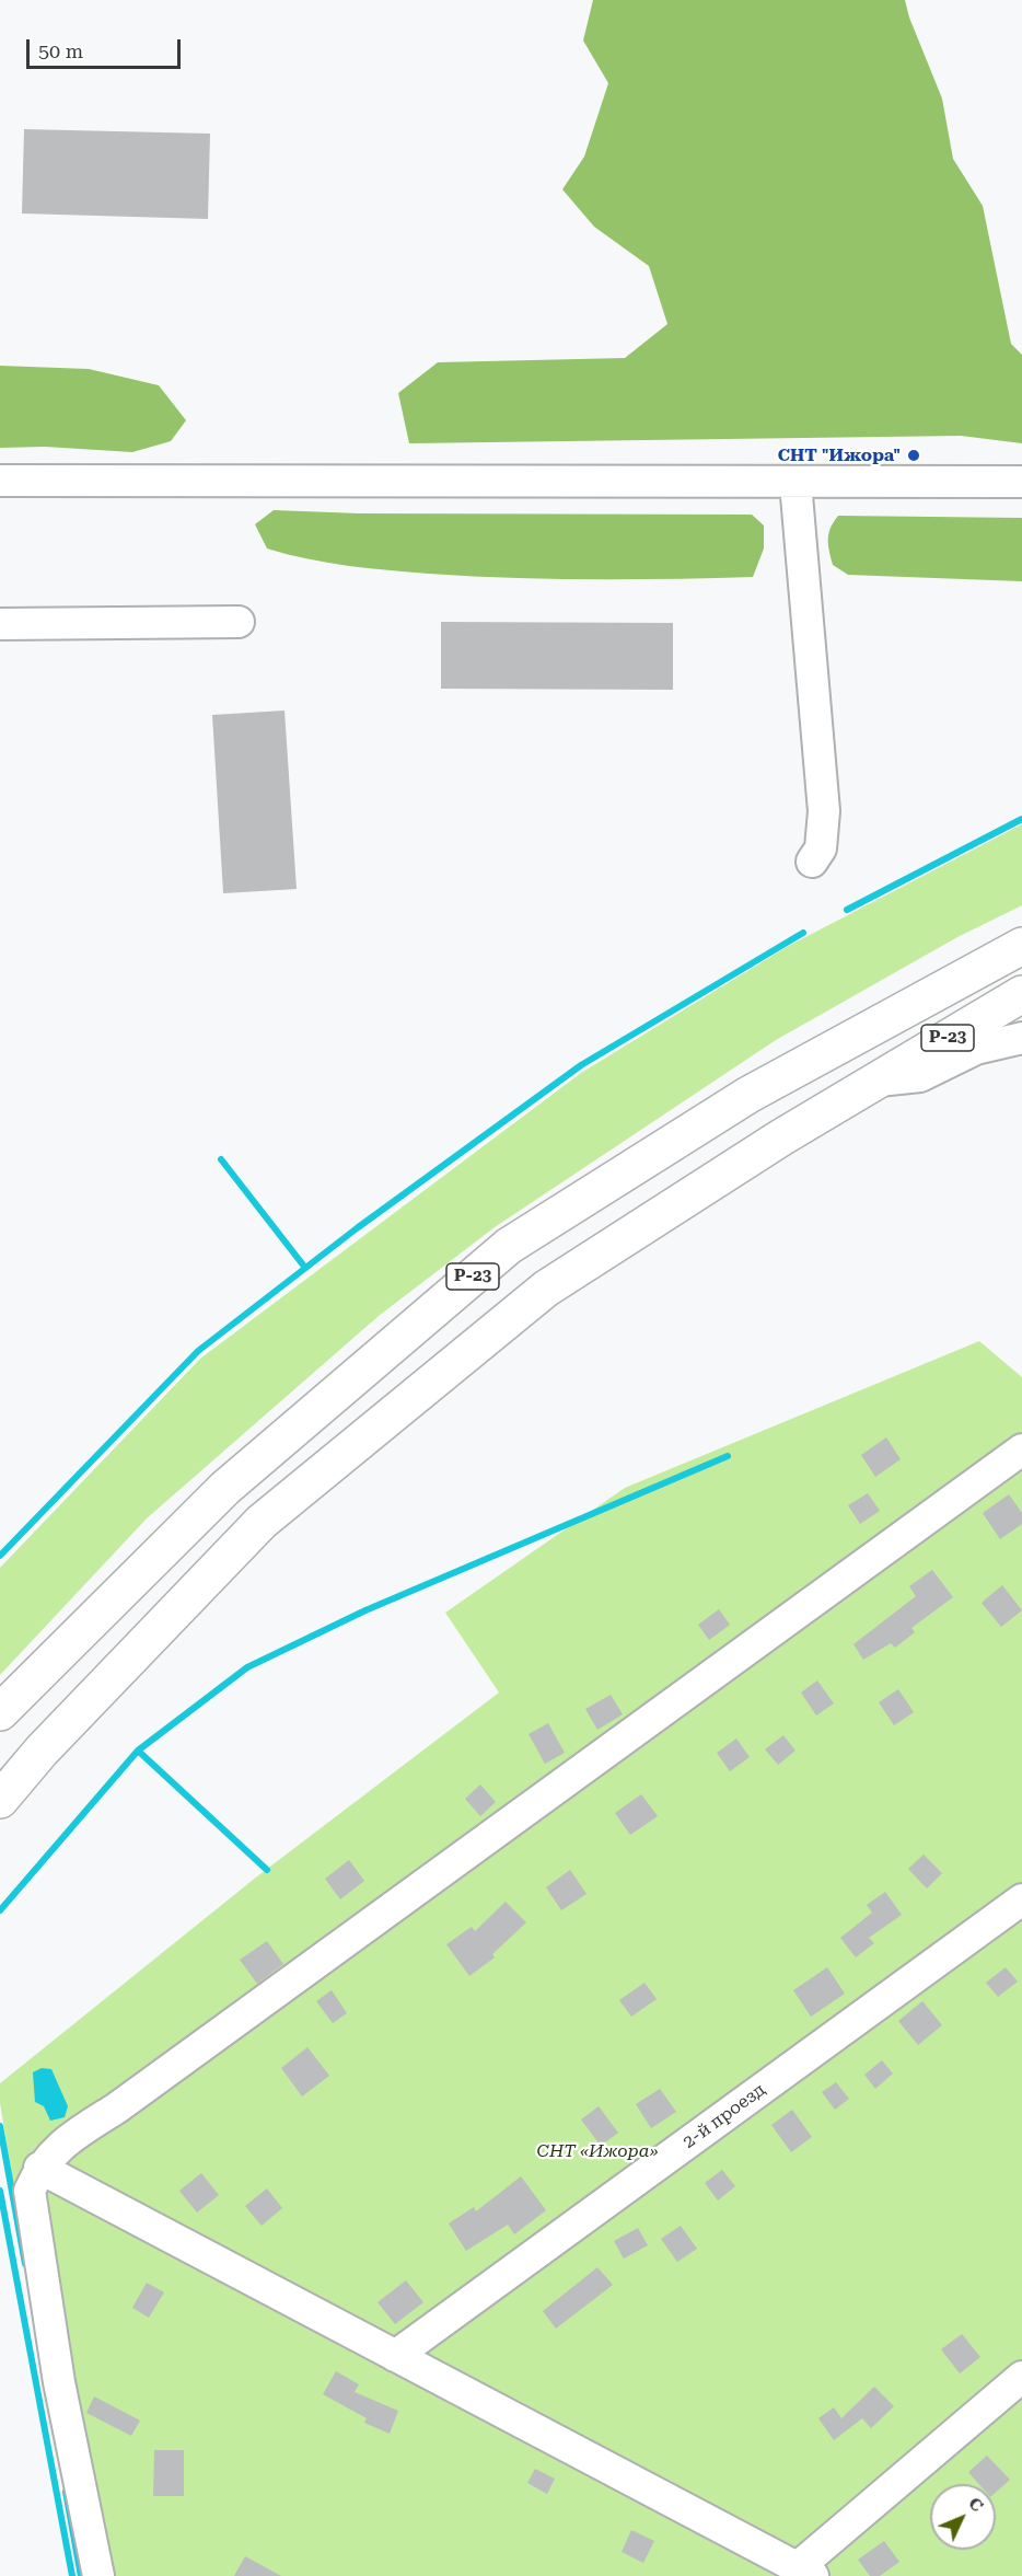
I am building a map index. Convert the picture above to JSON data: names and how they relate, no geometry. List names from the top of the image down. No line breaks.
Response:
{"streets":{"highway":["Р-23"],"street":["2-й проезд"]},"parks":["СНТ «Ижора»"],"places":["СНТ \"Ижора\""],"scale_bar":"50 m","north":"top right"}
